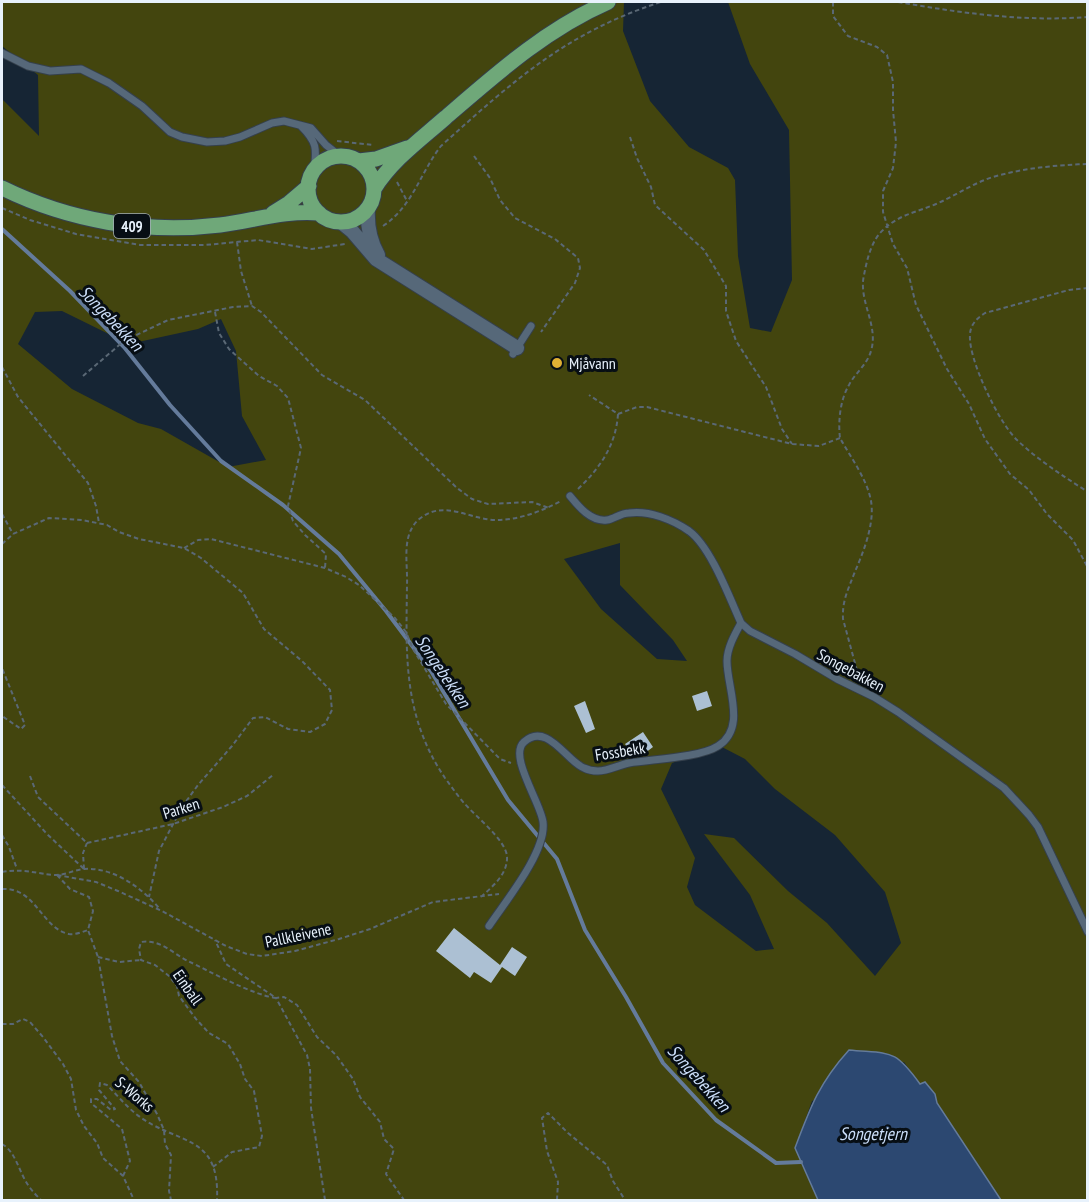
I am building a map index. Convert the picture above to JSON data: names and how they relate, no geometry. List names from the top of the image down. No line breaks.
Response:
{"streets":{"main road":["409"],"lane":["Songebakken","Fossbekk"],"path":["Parken","Pallkleivene","Einball","S-Works"]},"crossings":[["Songebakken","Fossbekk"]],"water":["Songebekken","Songetjern"],"places":["Mjåvann"]}
